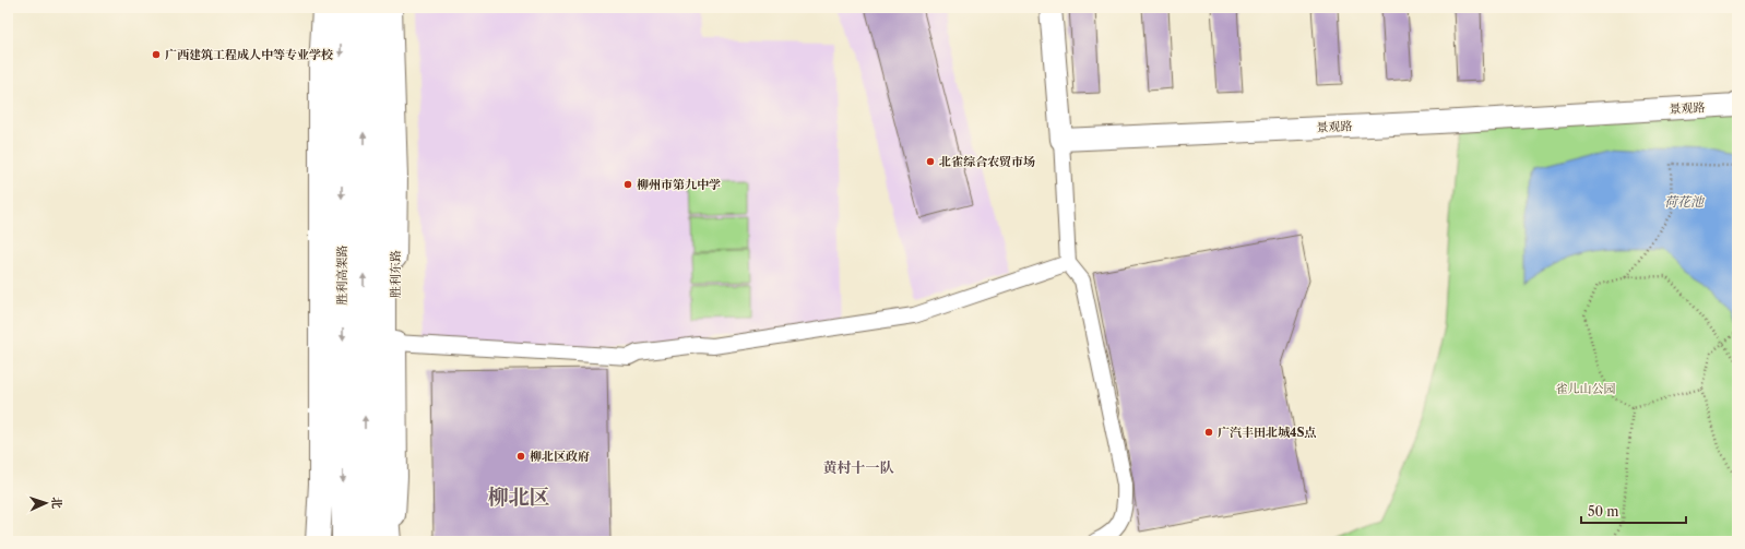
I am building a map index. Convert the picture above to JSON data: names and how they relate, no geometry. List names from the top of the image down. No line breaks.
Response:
{"streets":{"main road":["景观路","胜利东路","胜利高架路"]},"districts":["黄村十一队","柳北区"],"water":["荷花池"],"parks":["雀儿山公园"],"places":["广西建筑工程成人中等专业学校","北雀综合农贸市场","柳州市第九中学","广汽丰田北城4S点","柳北区政府"],"scale_bar":"50 m","north":"right"}
